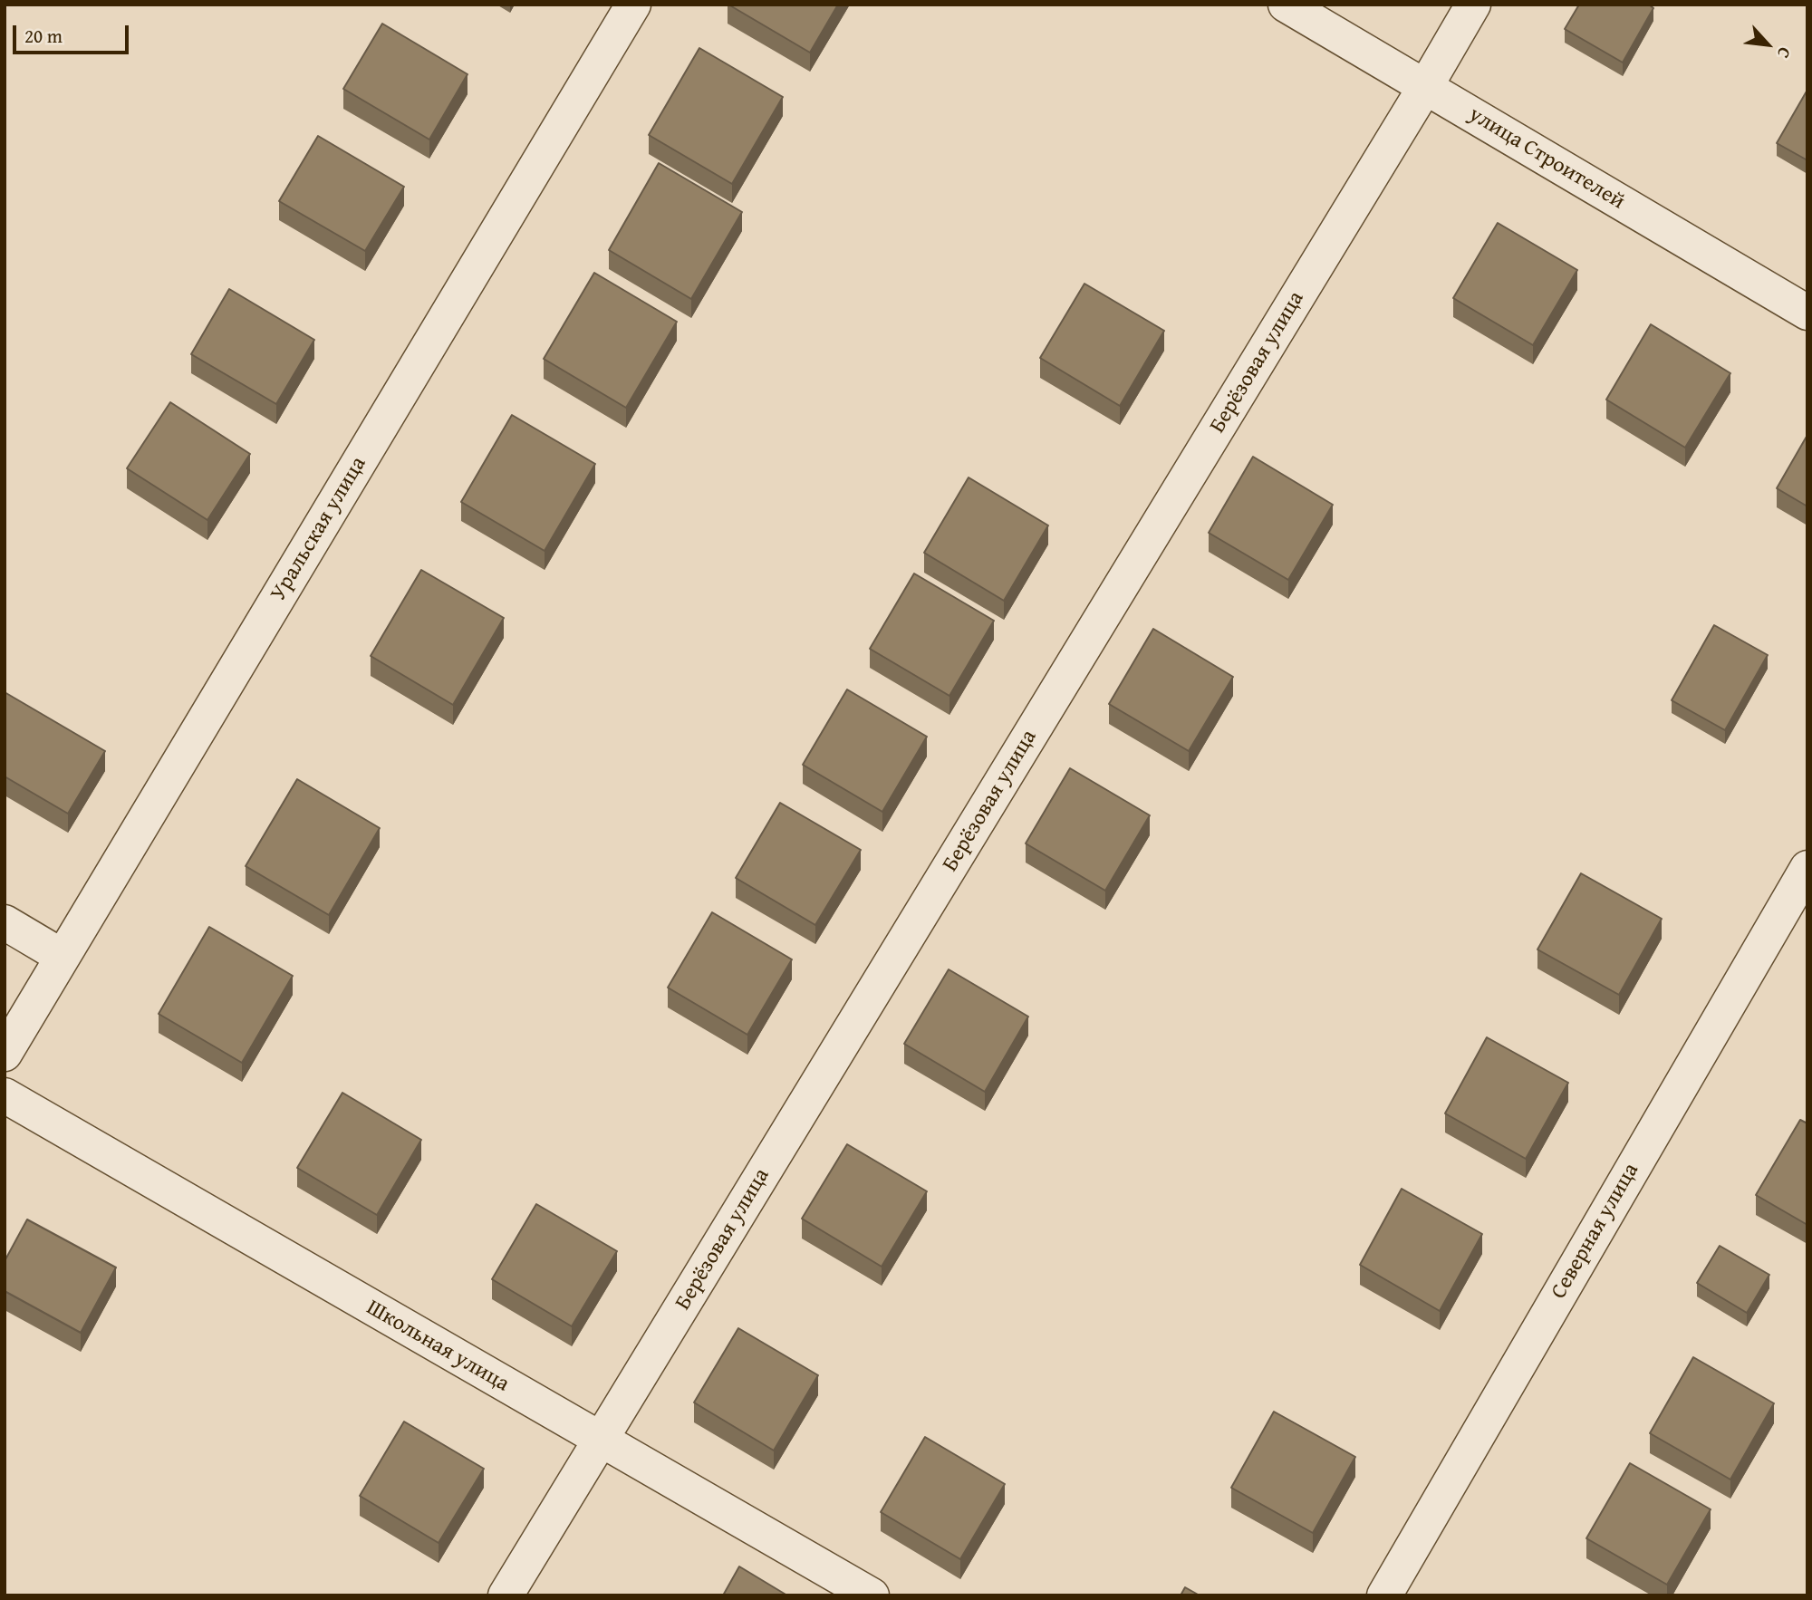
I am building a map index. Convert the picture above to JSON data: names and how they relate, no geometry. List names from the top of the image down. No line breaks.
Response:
{"streets":{"street":["улица Строителей","Берёзовая улица","Уральская улица","Северная улица","Школьная улица"]},"crossings":[["улица Строителей","Берёзовая улица"],["Берёзовая улица","Школьная улица"]],"scale_bar":"20 m","north":"bottom right"}
